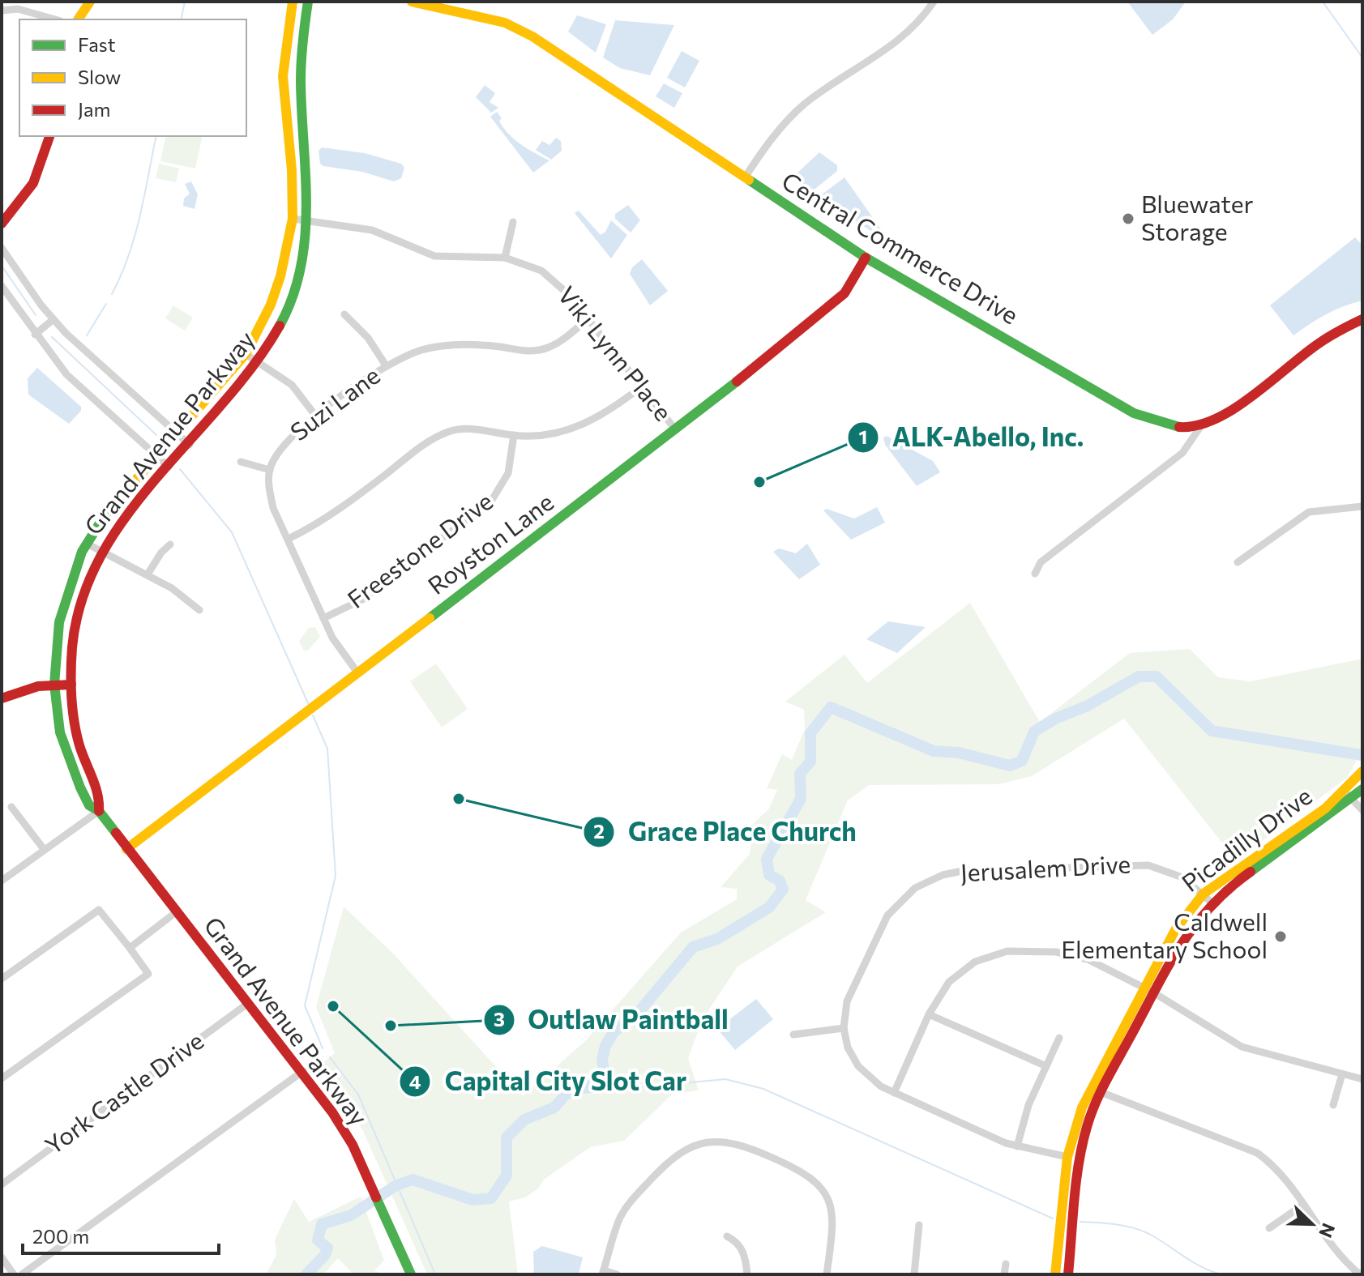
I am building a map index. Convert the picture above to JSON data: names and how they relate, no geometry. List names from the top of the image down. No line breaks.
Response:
{"streets":{"street":["Central Commerce Drive","Viki Lynn Place","Suzi Lane","Grand Avenue Parkway","Royston Lane","Freestone Drive","Picadilly Drive","Jerusalem Drive","York Castle Drive"]},"crossings":[["Central Commerce Drive","Royston Lane"],["Viki Lynn Place","Suzi Lane"],["Viki Lynn Place","Grand Avenue Parkway"],["Viki Lynn Place","Royston Lane"],["Grand Avenue Parkway","Royston Lane"],["Grand Avenue Parkway","York Castle Drive"],["Picadilly Drive","Jerusalem Drive"]],"places":["Bluewater Storage","ALK-Abello, Inc.","Grace Place Church","Caldwell Elementary School","Capital City Slot Car","Outlaw Paintball"],"legend":["Fast","Slow","Jam"],"scale_bar":"200 m","north":"bottom right"}
